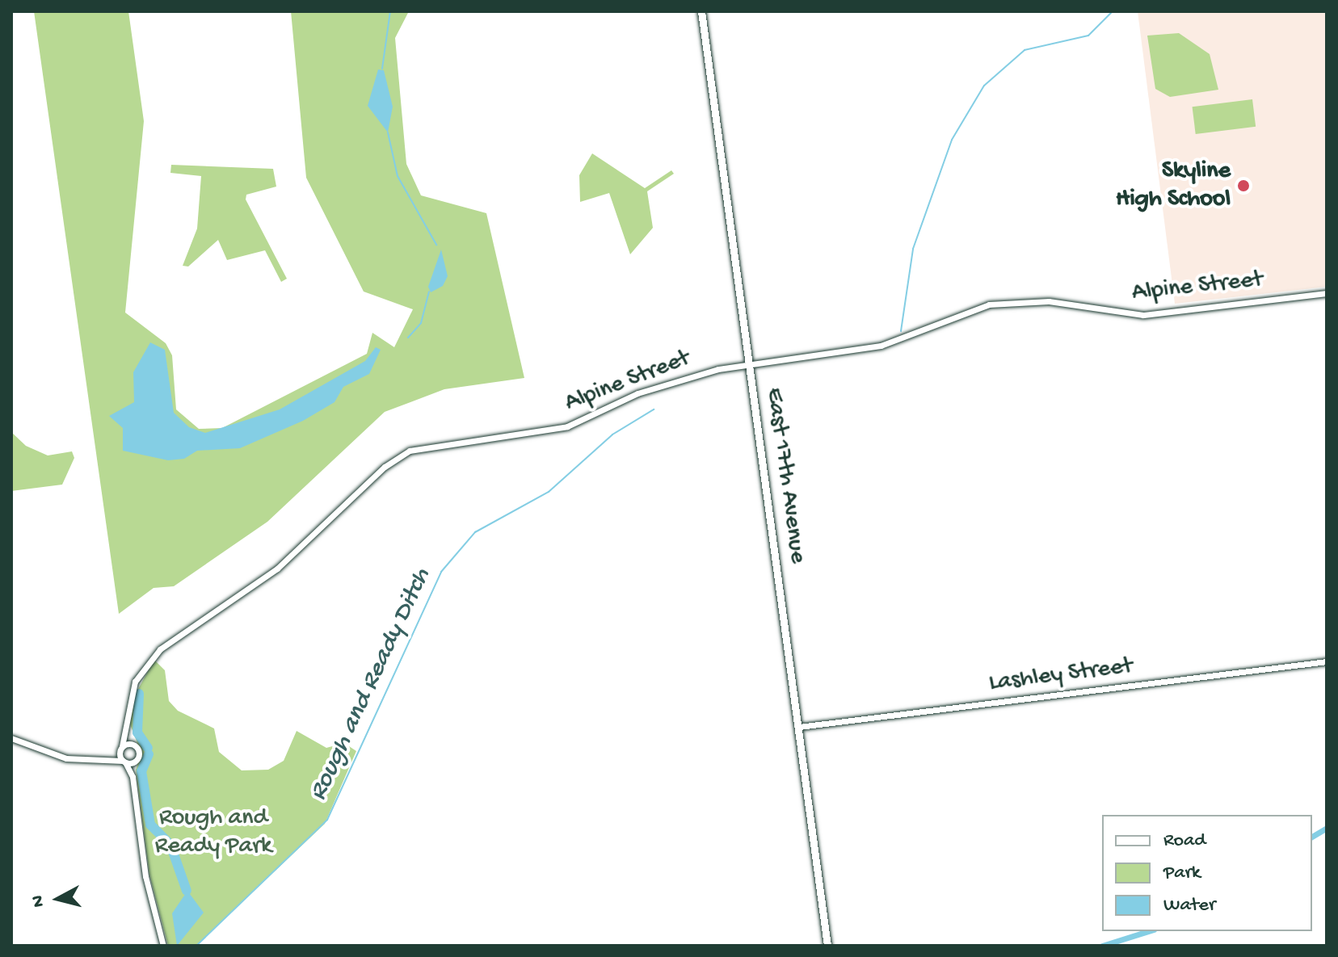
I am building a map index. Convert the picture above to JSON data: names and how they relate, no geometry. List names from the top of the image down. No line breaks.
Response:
{"streets":{"main road":["East 17th Avenue"],"street":["Alpine Street","Lashley Street"]},"crossings":[["Alpine Street","East 17th Avenue"],["East 17th Avenue","Lashley Street"]],"water":["Rough and Ready Ditch"],"parks":["Rough and Ready Park"],"places":["Skyline High School"],"legend":["Road","Park","Water"],"north":"left"}
